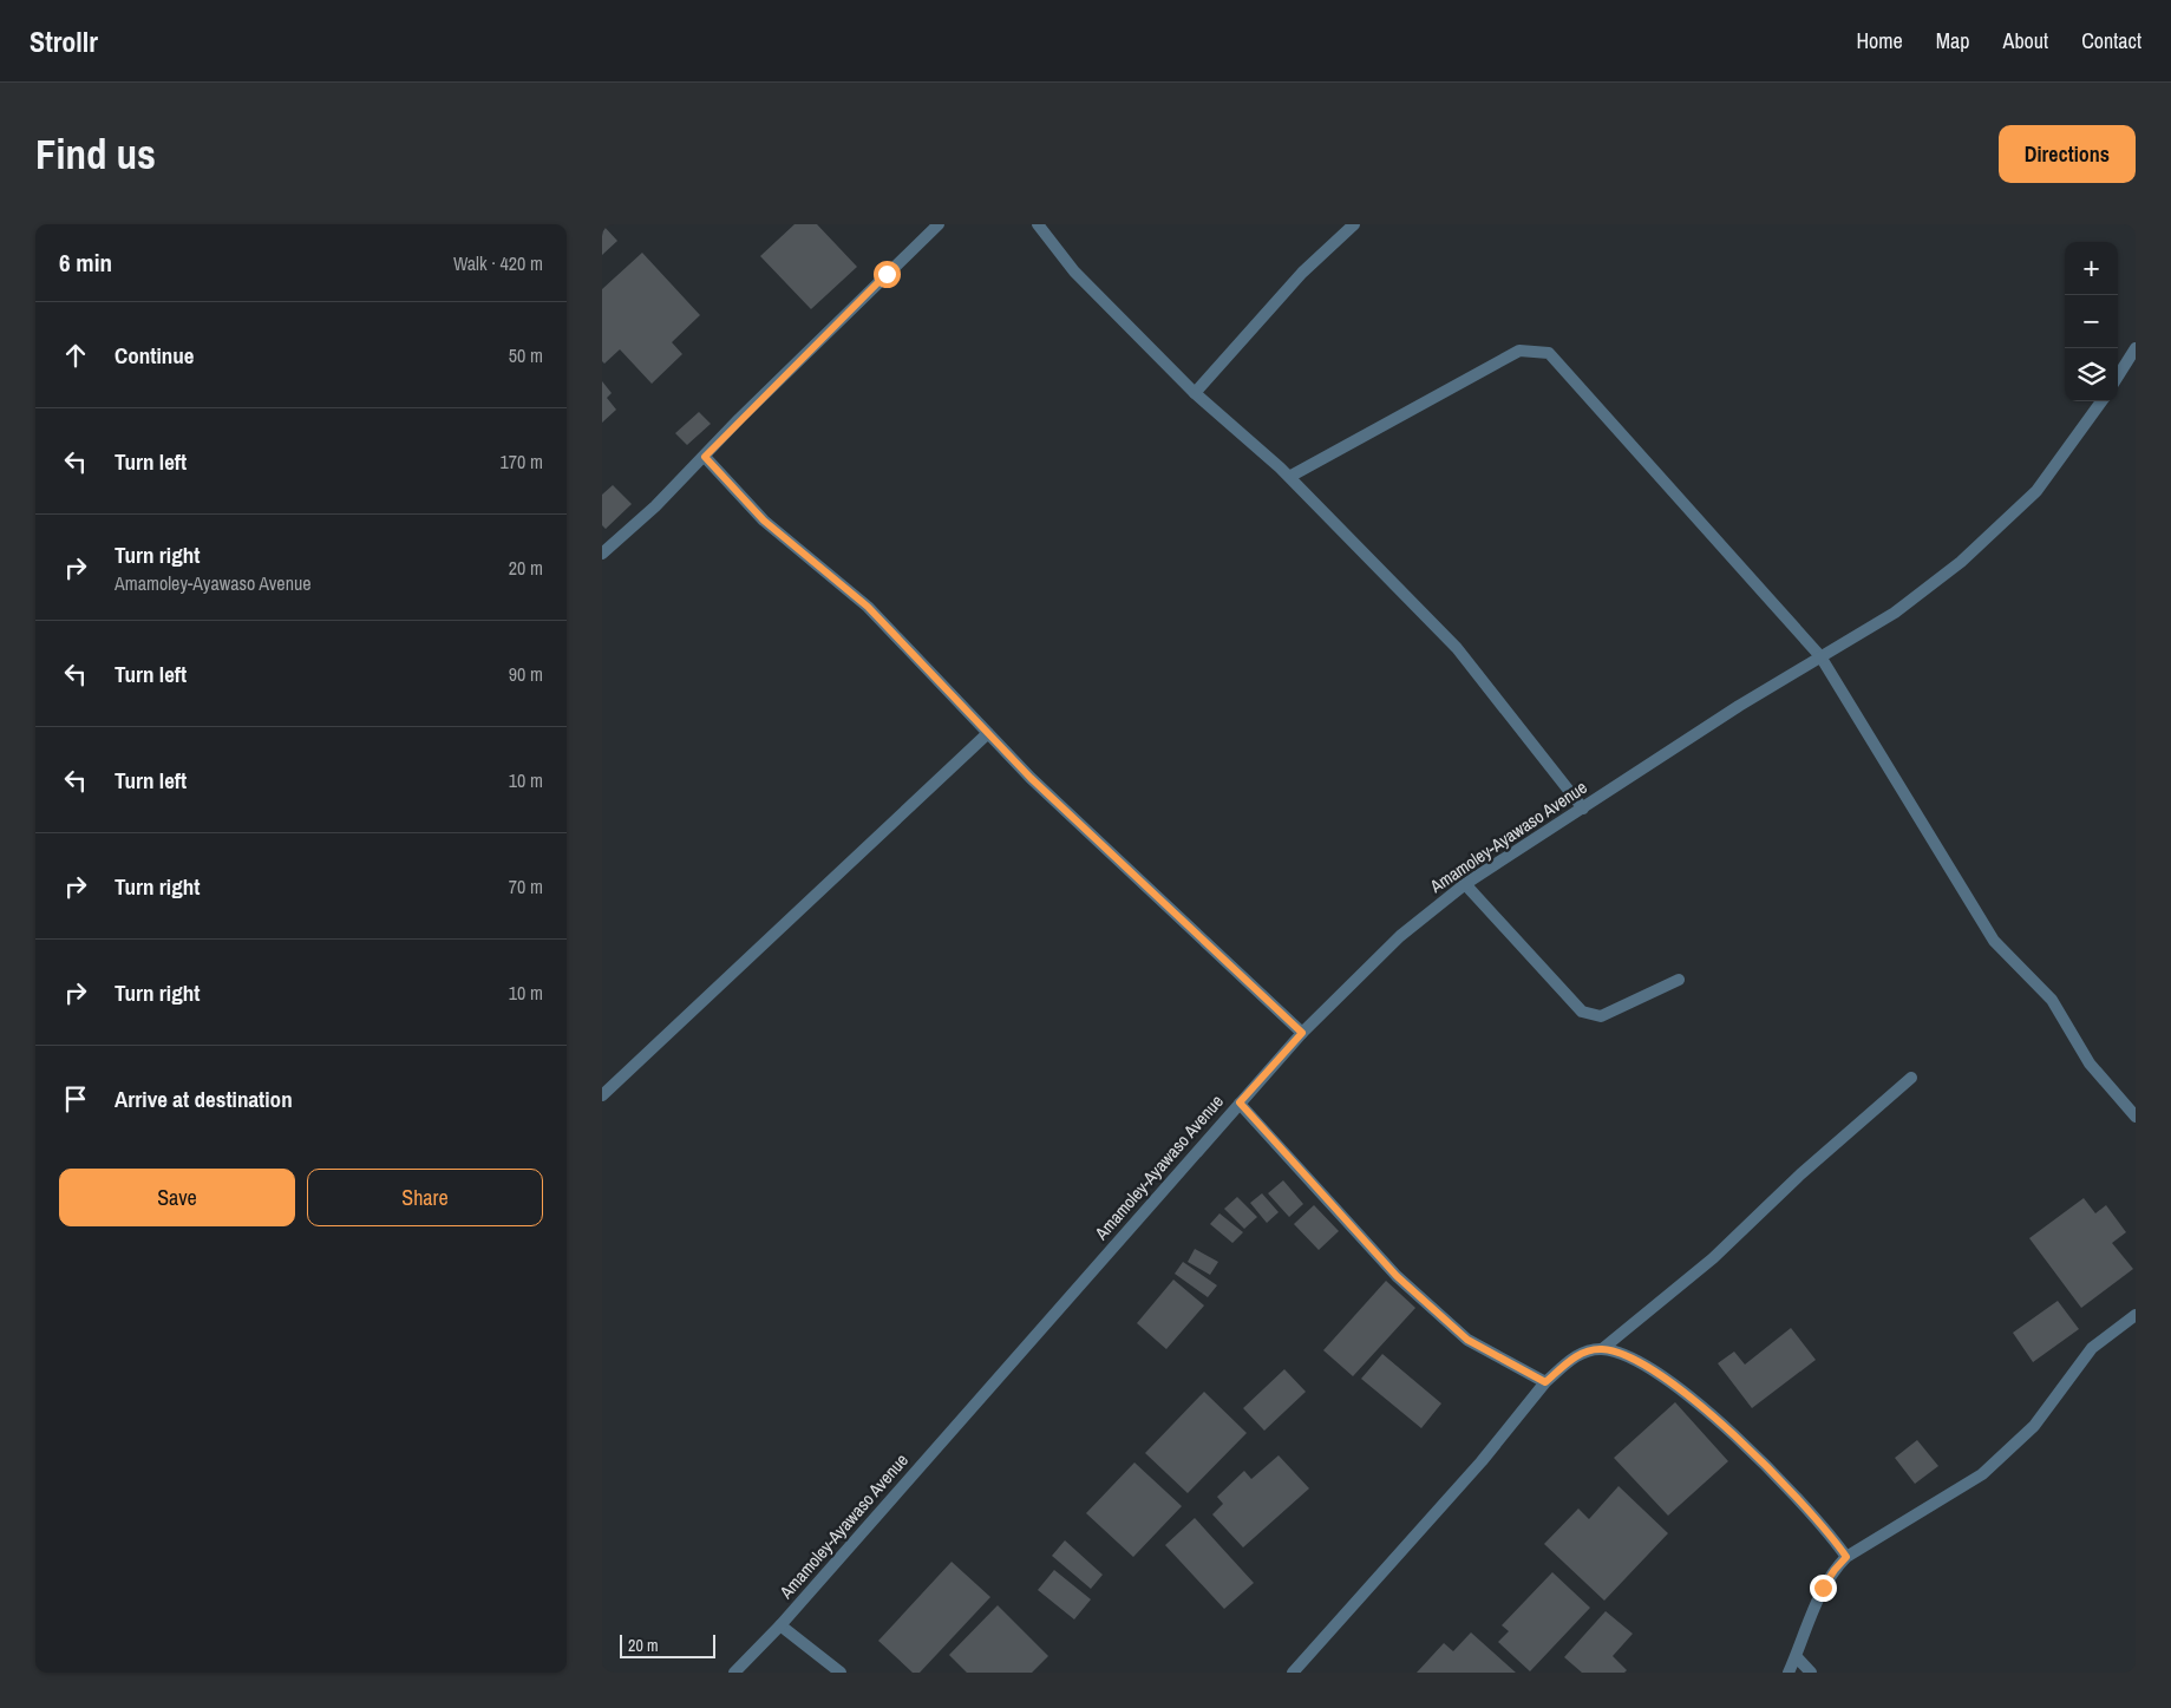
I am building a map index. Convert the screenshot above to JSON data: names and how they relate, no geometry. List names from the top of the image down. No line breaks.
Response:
{"streets":{"street":["Amamoley-Ayawaso Avenue"]},"scale_bar":"20 m","page":{"header":"Strollr","nav":["Home","Map","About","Contact"],"buttons":["Directions",["Save","Share"]],"title":"Find us","heading":["6 min","Walk · 420 m"],"map_buttons":["+","−"],"list":[["Continue","50 m"],["Turn left","170 m"],["Turn right","Amamoley-Ayawaso Avenue","20 m"],["Turn left","90 m"],["Turn left","10 m"],["Turn right","70 m"],["Turn right","10 m"],"Arrive at destination"],"scale":"20 m"}}
